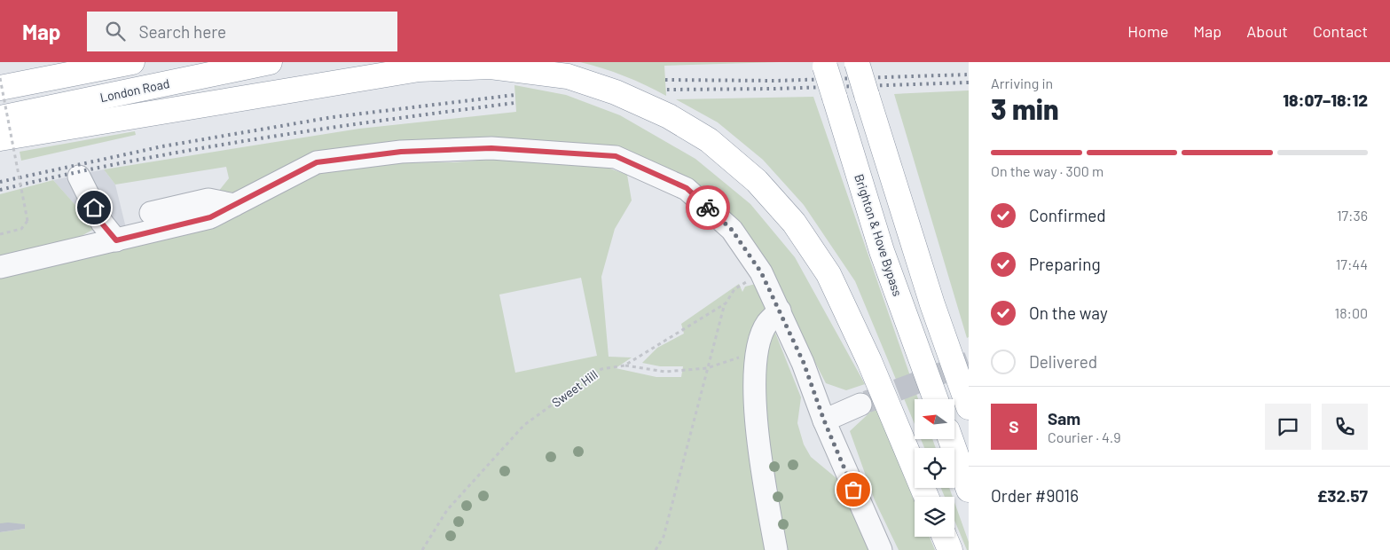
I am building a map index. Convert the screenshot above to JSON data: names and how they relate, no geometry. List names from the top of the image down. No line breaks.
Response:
{"streets":{"highway":["London Road","Brighton & Hove Bypass"],"path":["Sweet Hill"]},"north":"left","page":{"header":"Map","search":"Search here","nav":["Home","Map","About","Contact"],"heading":["3 min","Arriving in","18:07–18:12"],"panel":["Sam","Courier · 4.9","Order #9016","£32.57"],"bar":"On the way · 300 m","list":[["Confirmed","17:36"],["Preparing","17:44"],["On the way","18:00"],"Delivered"],"round":"S"}}
